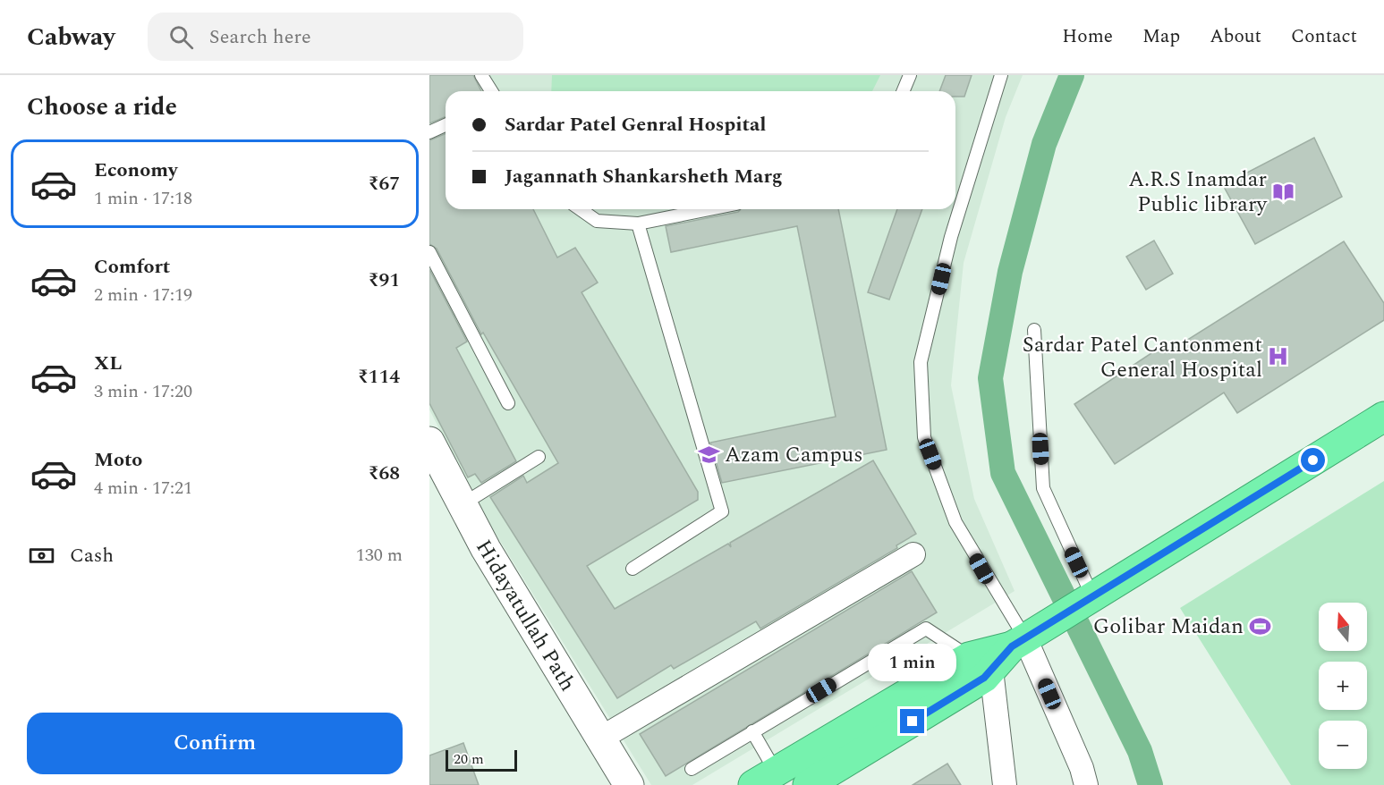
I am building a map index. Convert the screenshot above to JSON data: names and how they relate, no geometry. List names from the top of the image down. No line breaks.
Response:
{"streets":{"street":["Hidayatullah Path"]},"places":{"library":["A.R.S Inamdar Public library"],"hospital":["Sardar Patel Cantonment General Hospital"],"school or university":["Azam Campus"],"sports":["Golibar Maidan"]},"scale_bar":"20 m","north":"top","page":{"header":"Cabway","search":"Search here","nav":["Home","Map","About","Contact"],"heading":"Choose a ride","banner":["Sardar Patel Genral Hospital","Jagannath Shankarsheth Marg"],"list":[{"name":"Economy","note":"1 min · 17:18","value":"₹67"},{"name":"Comfort","note":"2 min · 17:19","value":"₹91"},{"name":"XL","note":"3 min · 17:20","value":"₹114"},{"name":"Moto","note":"4 min · 17:21","value":"₹68"}],"pay":["Cash","130 m"],"map_buttons":["+","−"],"bubble":"1 min","buttons":"Confirm","scale":"20 m"}}
